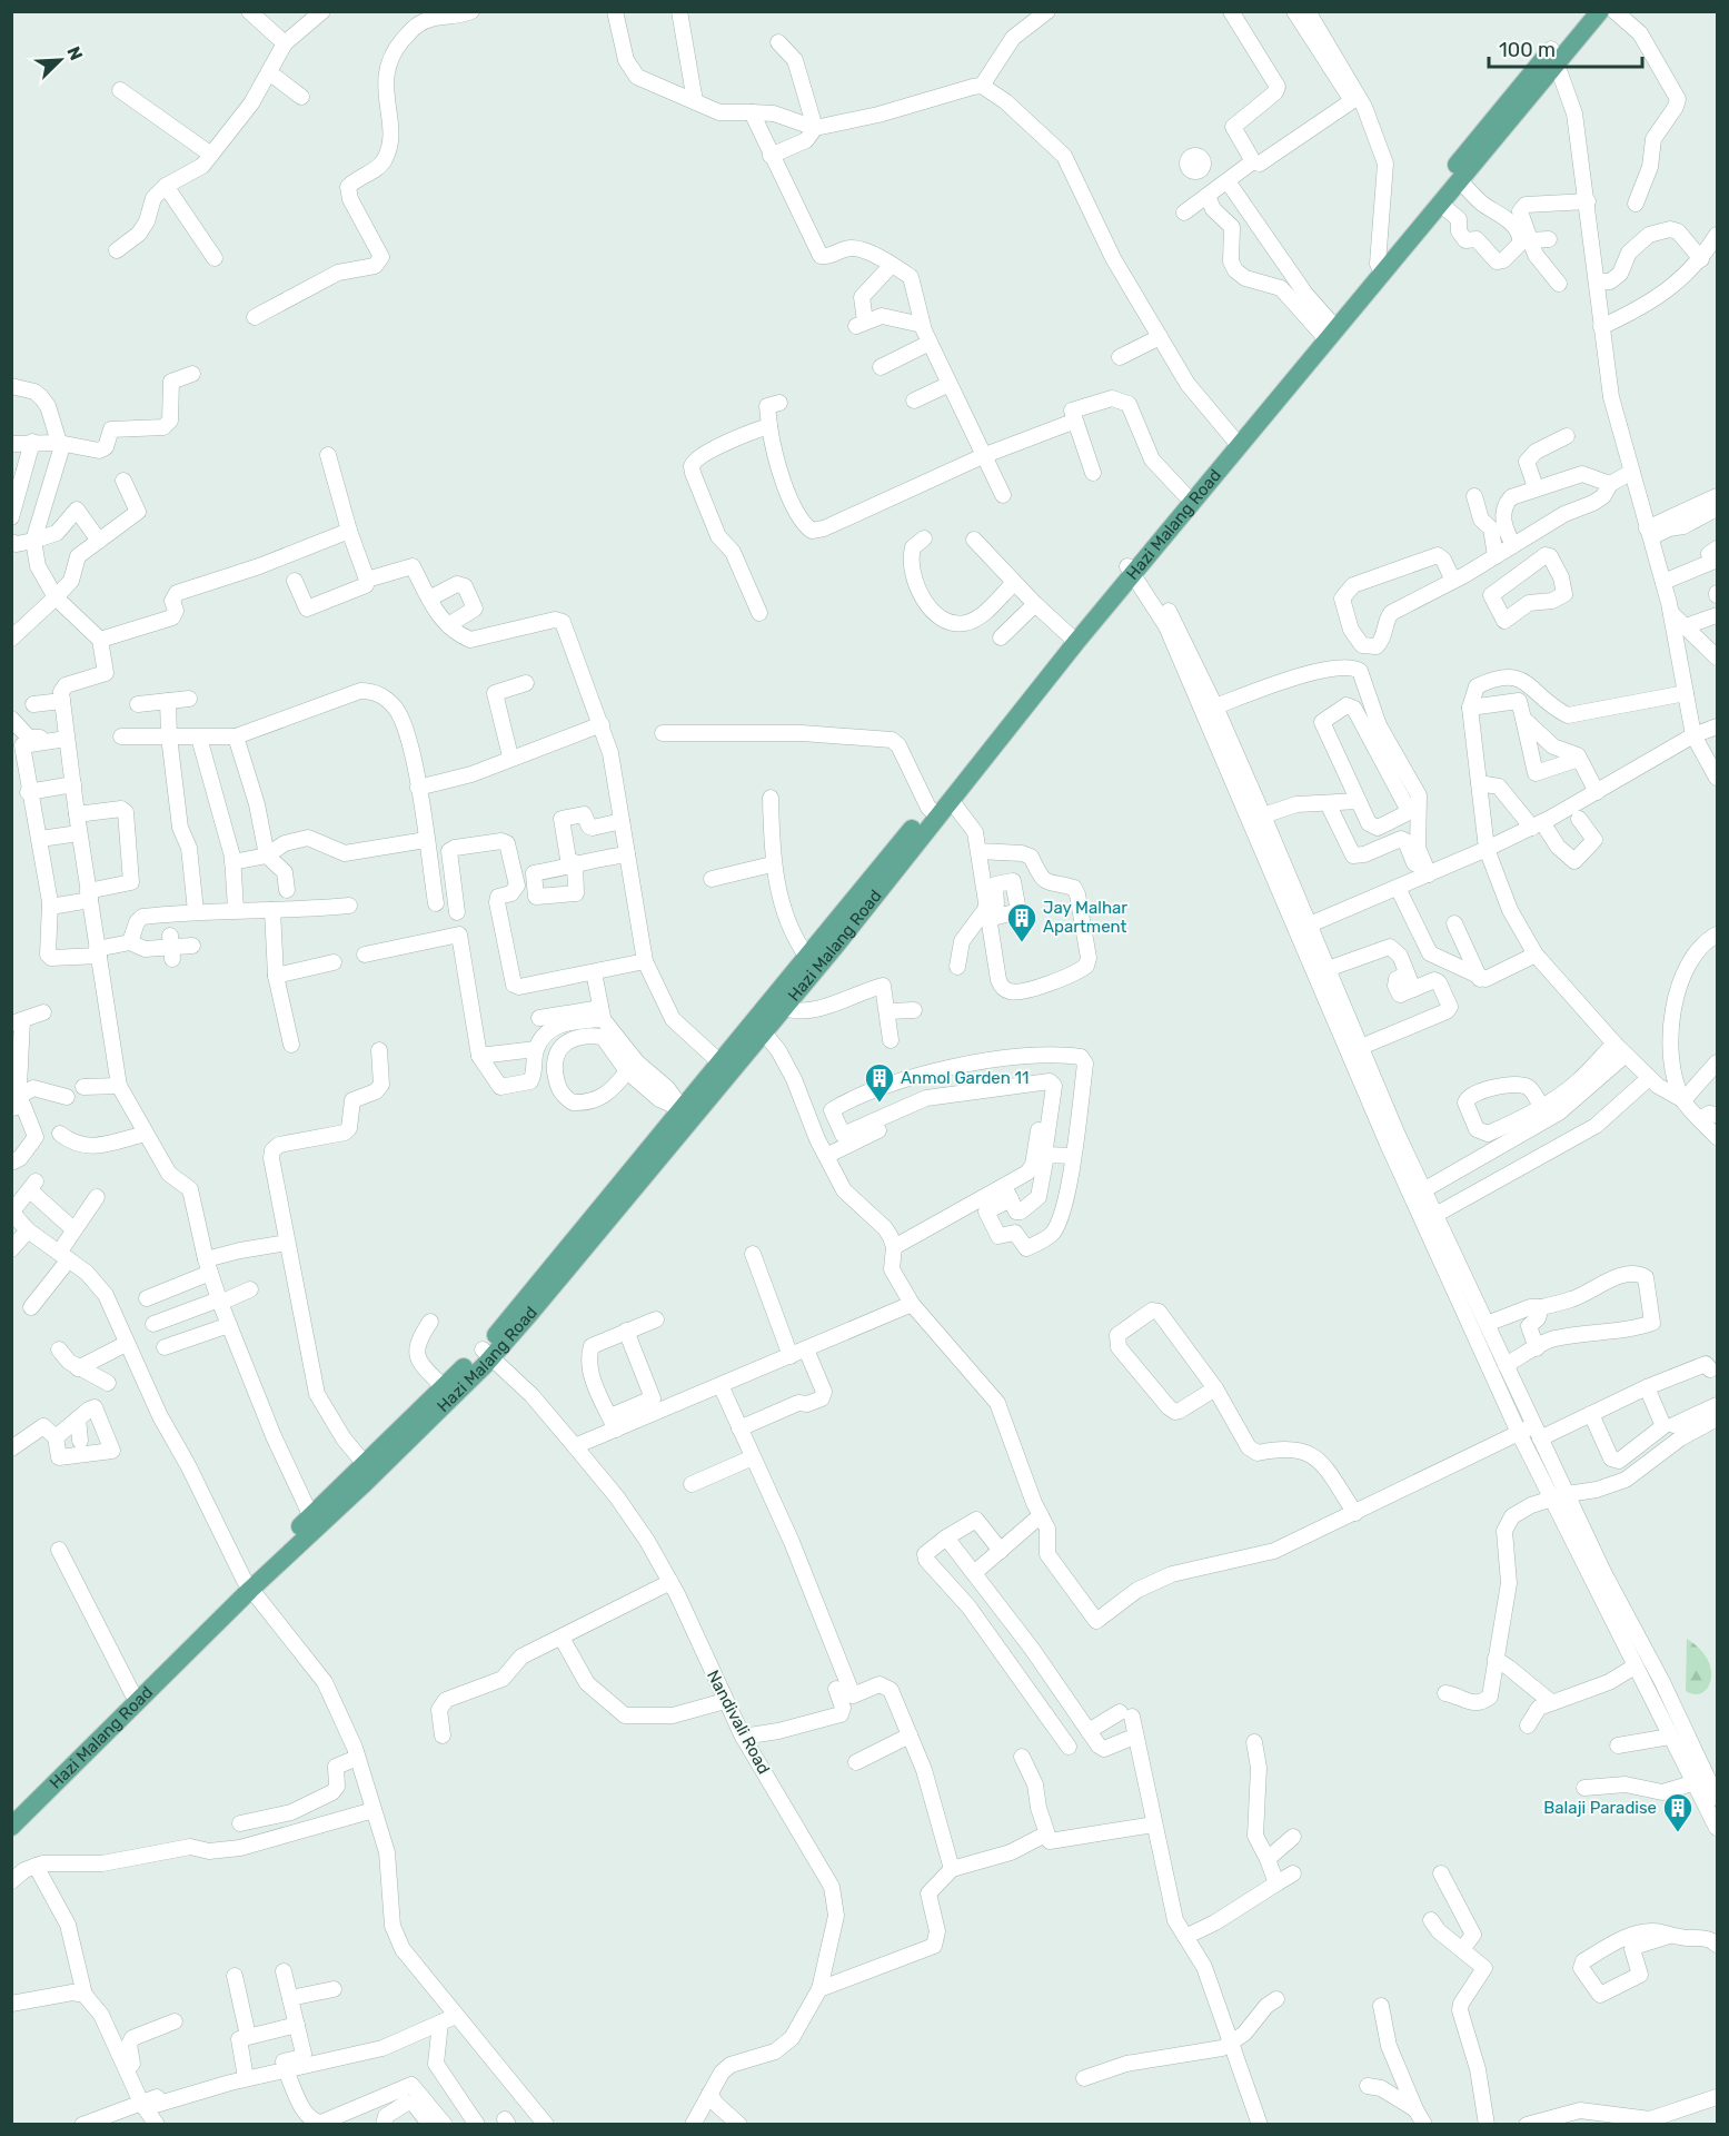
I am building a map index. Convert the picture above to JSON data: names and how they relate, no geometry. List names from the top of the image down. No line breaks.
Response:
{"streets":{"main road":["Hazi Malang Road"],"street":["Nandivali Road"]},"crossings":[["Hazi Malang Road","Nandivali Road"]],"places":{"building":["Jay Malhar Apartment","Anmol Garden 11","Balaji Paradise"]},"scale_bar":"100 m","north":"top right"}
